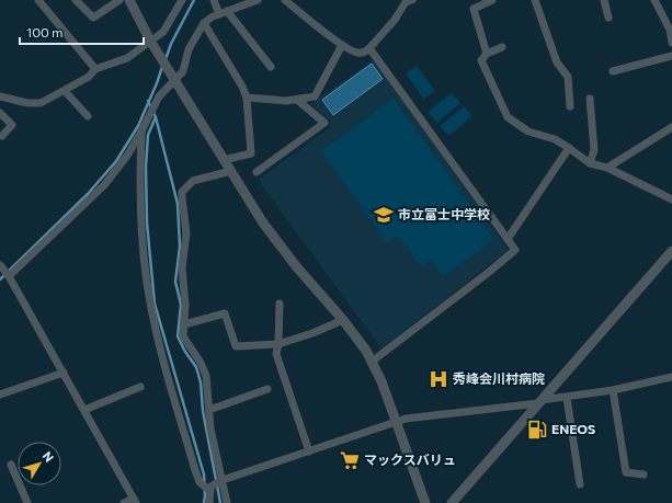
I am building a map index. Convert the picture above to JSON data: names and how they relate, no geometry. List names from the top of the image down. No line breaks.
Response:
{"places":{"school or university":["市立富士中学校"],"hospital":["秀峰会川村病院"],"fuel station":["ENEOS"],"supermarket":["マックスバリュ"]},"scale_bar":"100 m","north":"top right"}
